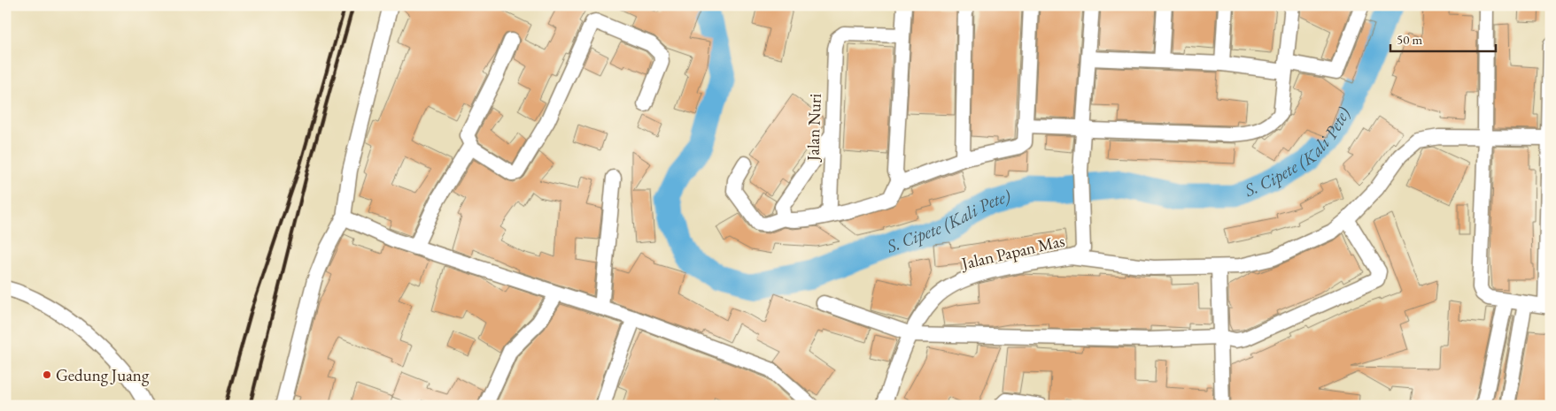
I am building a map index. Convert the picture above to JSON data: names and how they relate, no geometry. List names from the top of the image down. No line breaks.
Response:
{"streets":{"street":["Jalan Nuri","Jalan Papan Mas"]},"water":["S. Cipete (Kali Pete)"],"places":["Gedung Juang"],"scale_bar":"50 m"}
